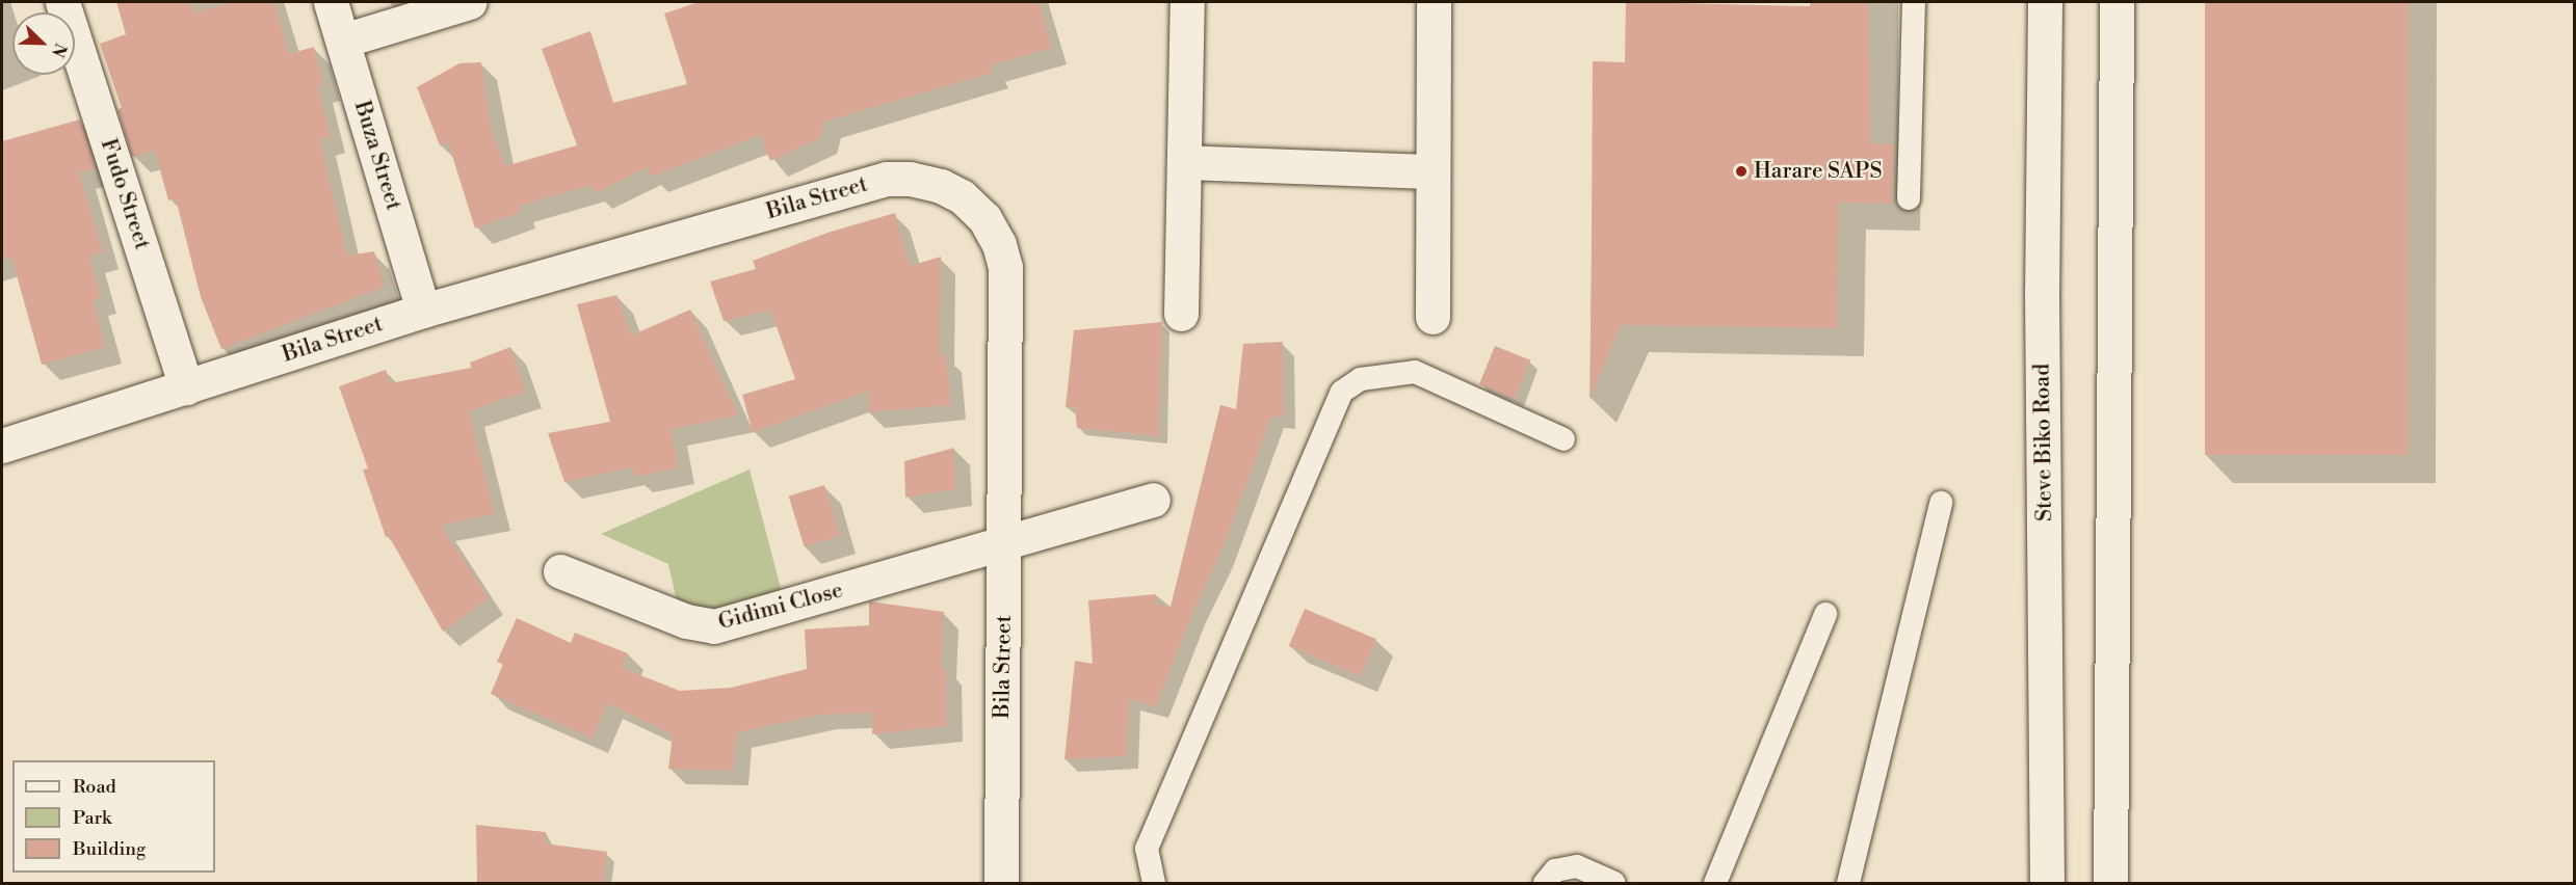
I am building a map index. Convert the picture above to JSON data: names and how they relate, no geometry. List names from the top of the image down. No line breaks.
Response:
{"streets":{"street":["Buza Street","Fudo Street","Bila Street","Steve Biko Road","Gidimi Close"]},"crossings":[["Buza Street","Bila Street"],["Fudo Street","Bila Street"],["Bila Street","Gidimi Close"]],"places":["Harare SAPS"],"legend":["Road","Park","Building"],"north":"bottom right"}
